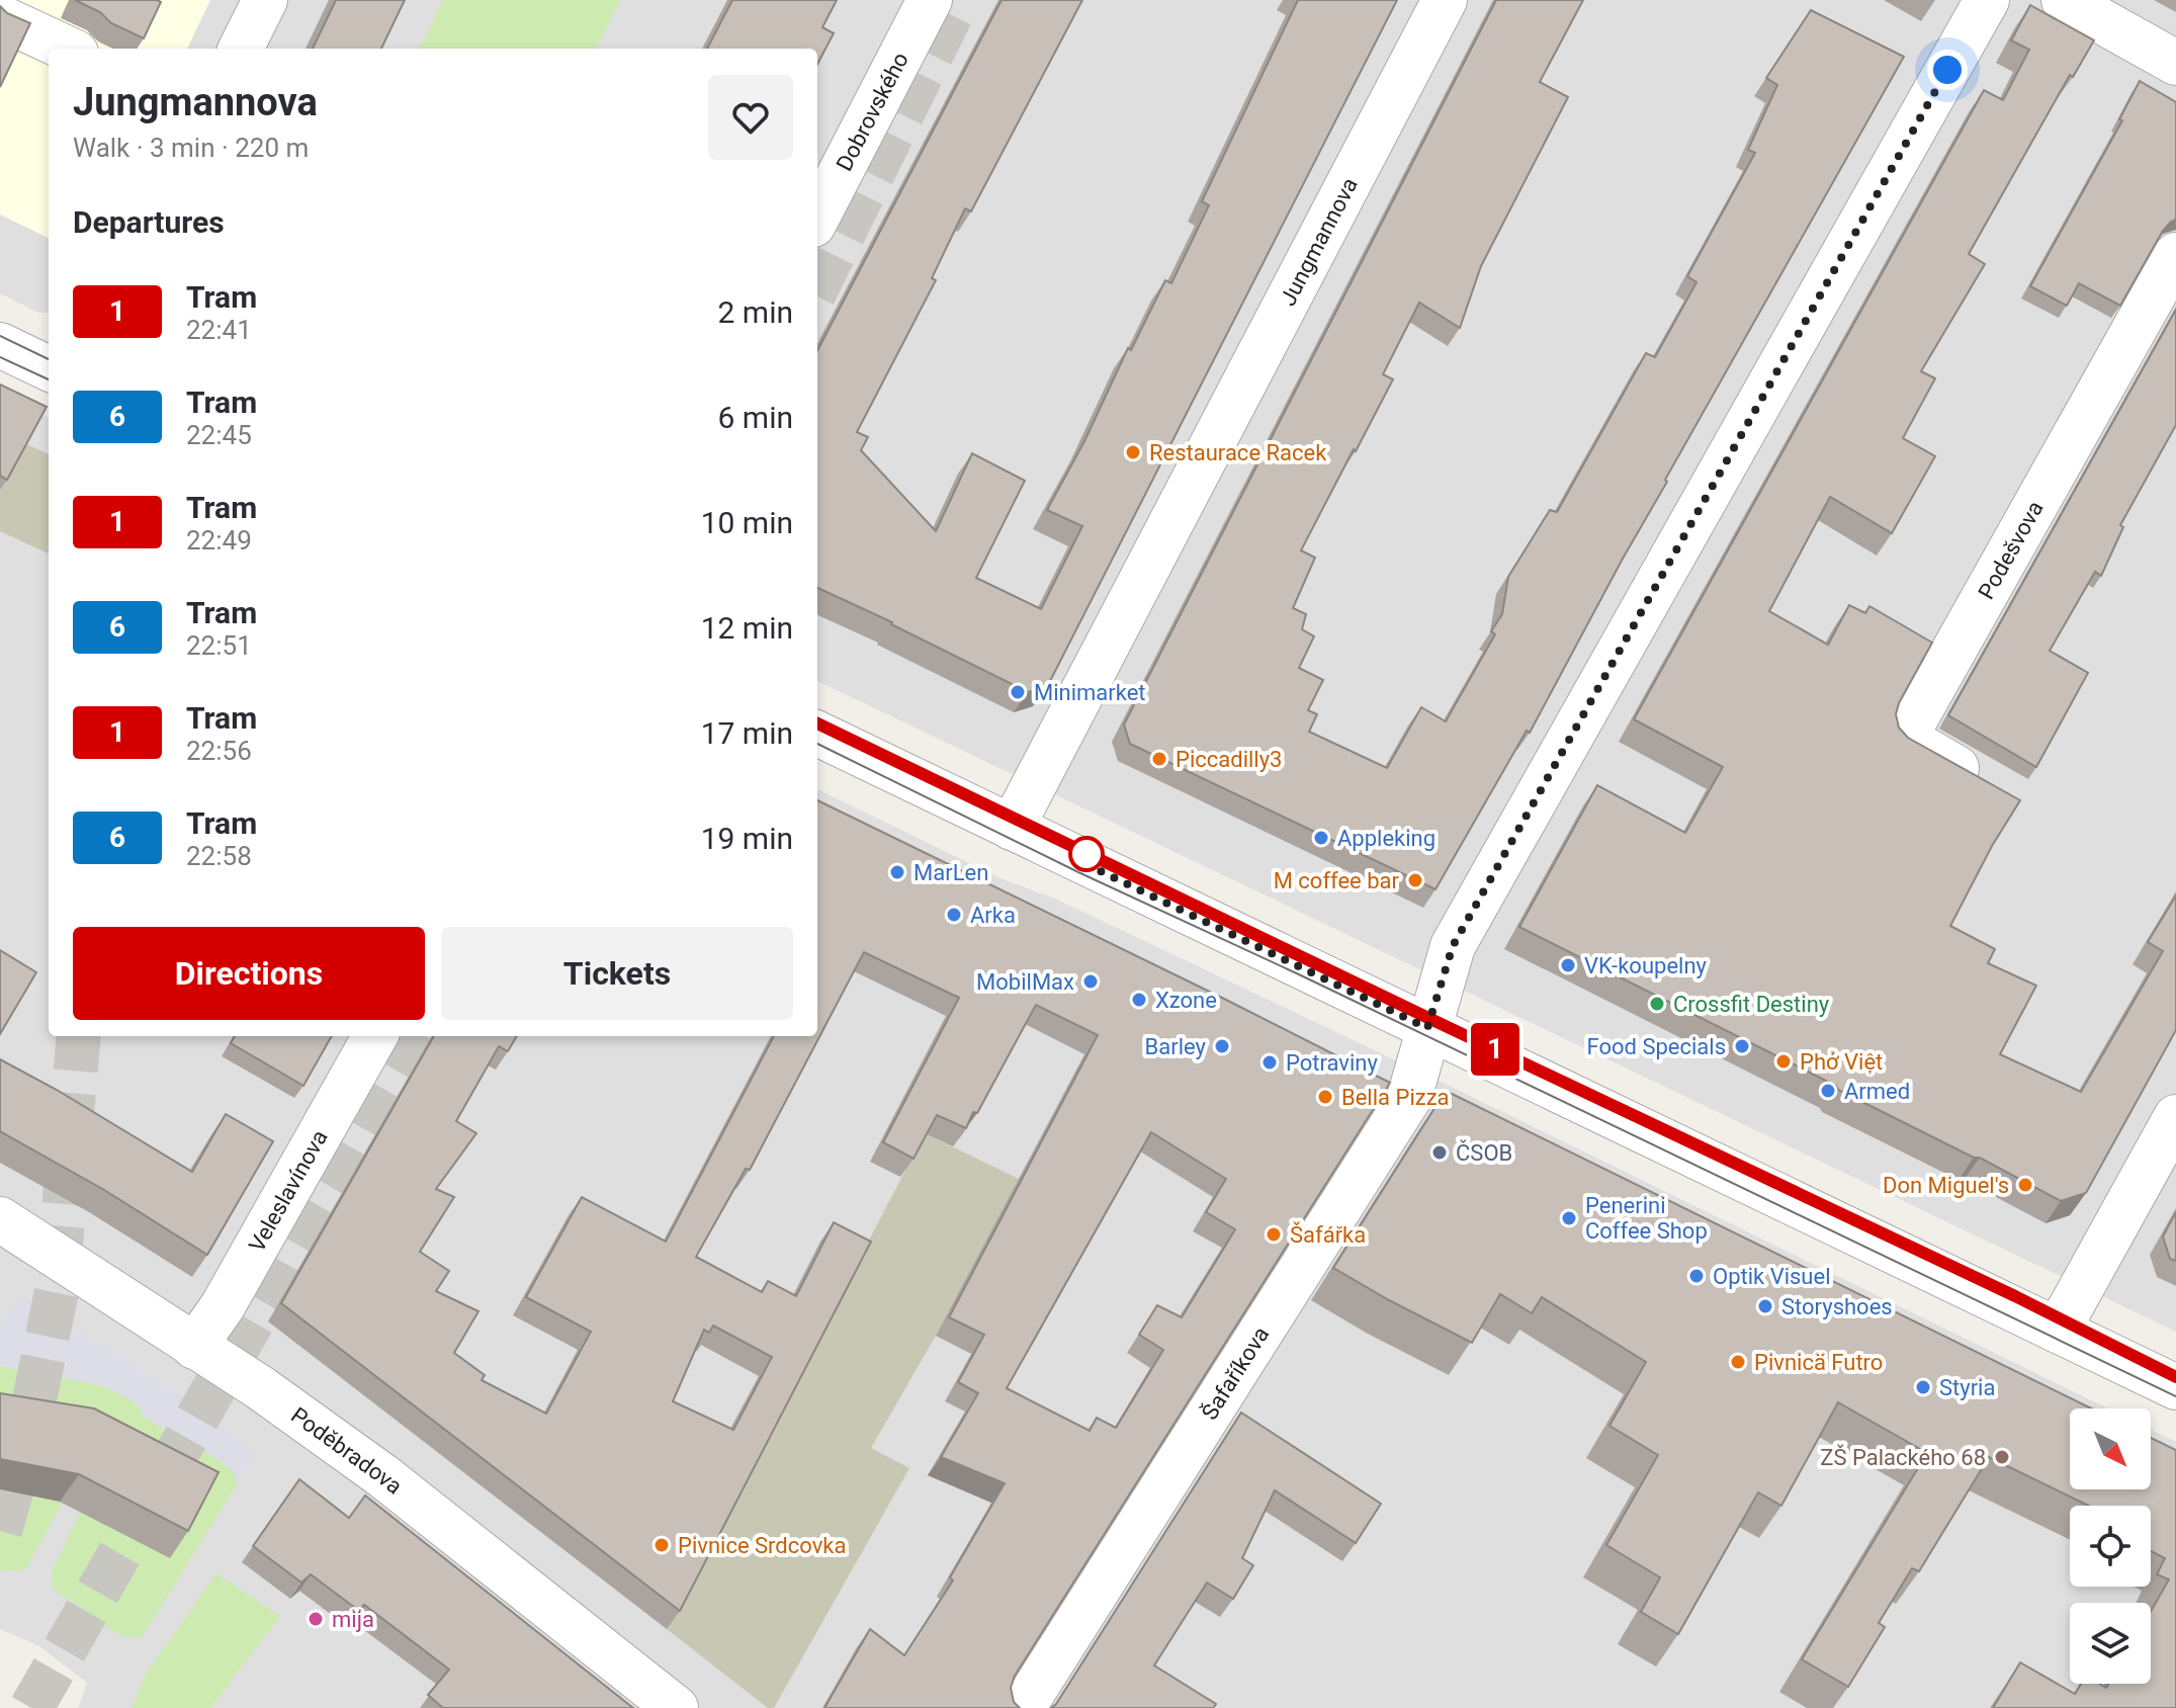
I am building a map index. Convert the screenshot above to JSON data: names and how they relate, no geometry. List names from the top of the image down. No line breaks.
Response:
{"streets":{"street":["Dobrovského","Jungmannova","Podešvova","Veleslavínova","Šafaříkova","Poděbradova"]},"crossings":[["Veleslavínova","Poděbradova"]],"places":["Restaurace Racek","Minimarket","Piccadilly3","Appleking","MarLen","M coffee bar","Arka","VK-koupelny","MobilMax","Xzone","Crossfit Destiny","Barley","Food Specials","Phở Việt","Potraviny","Armed","Bella Pizza","ČSOB","Don Miguel's","Penerini Coffee Shop","Šafářka","Optik Visuel","Storyshoes","Pivnicä Futro","Styria","ZŠ Palackého 68","Pivnice Srdcovka","mija"],"lines":["tram line 1"],"north":"bottom right","page":{"on_map":"1","heading":[["Jungmannova","Walk · 3 min · 220 m"],"Departures"],"list":[{"mark":"1","name":"Tram","note":"22:41","value":"2 min"},{"mark":"6","name":"Tram","note":"22:45","value":"6 min"},{"mark":"1","name":"Tram","note":"22:49","value":"10 min"},{"mark":"6","name":"Tram","note":"22:51","value":"12 min"},{"mark":"1","name":"Tram","note":"22:56","value":"17 min"},{"mark":"6","name":"Tram","note":"22:58","value":"19 min"}],"buttons":["Directions","Tickets"]}}
